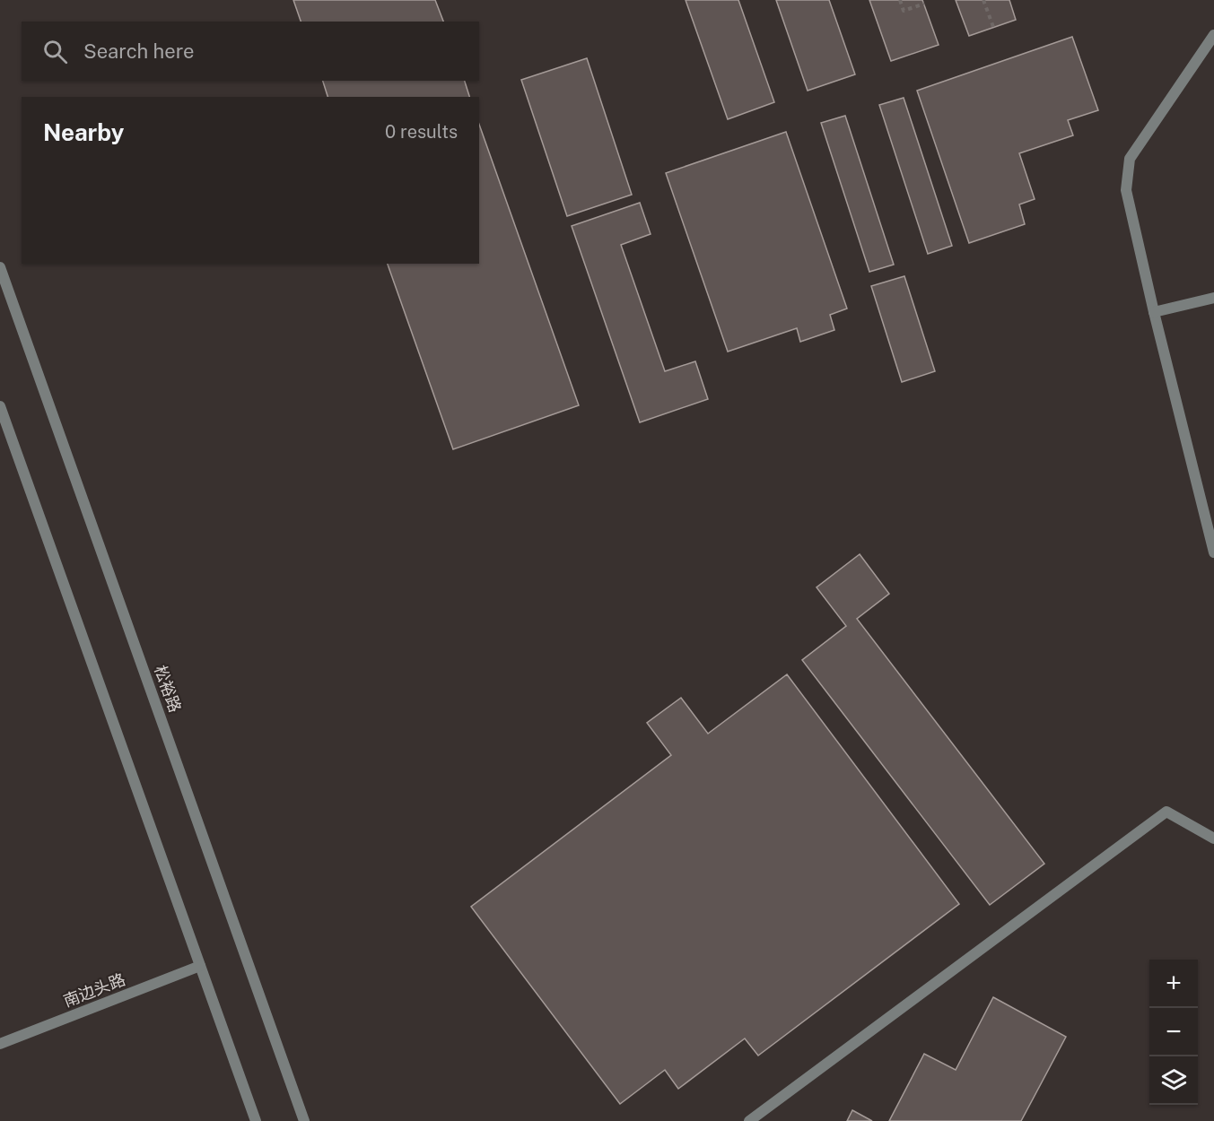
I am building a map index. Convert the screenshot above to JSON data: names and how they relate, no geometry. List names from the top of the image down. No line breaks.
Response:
{"streets":{"street":["松裕路","南边头路"]},"page":{"search":"Search here","heading":["Nearby","0 results"],"map_buttons":["+","−"]}}
